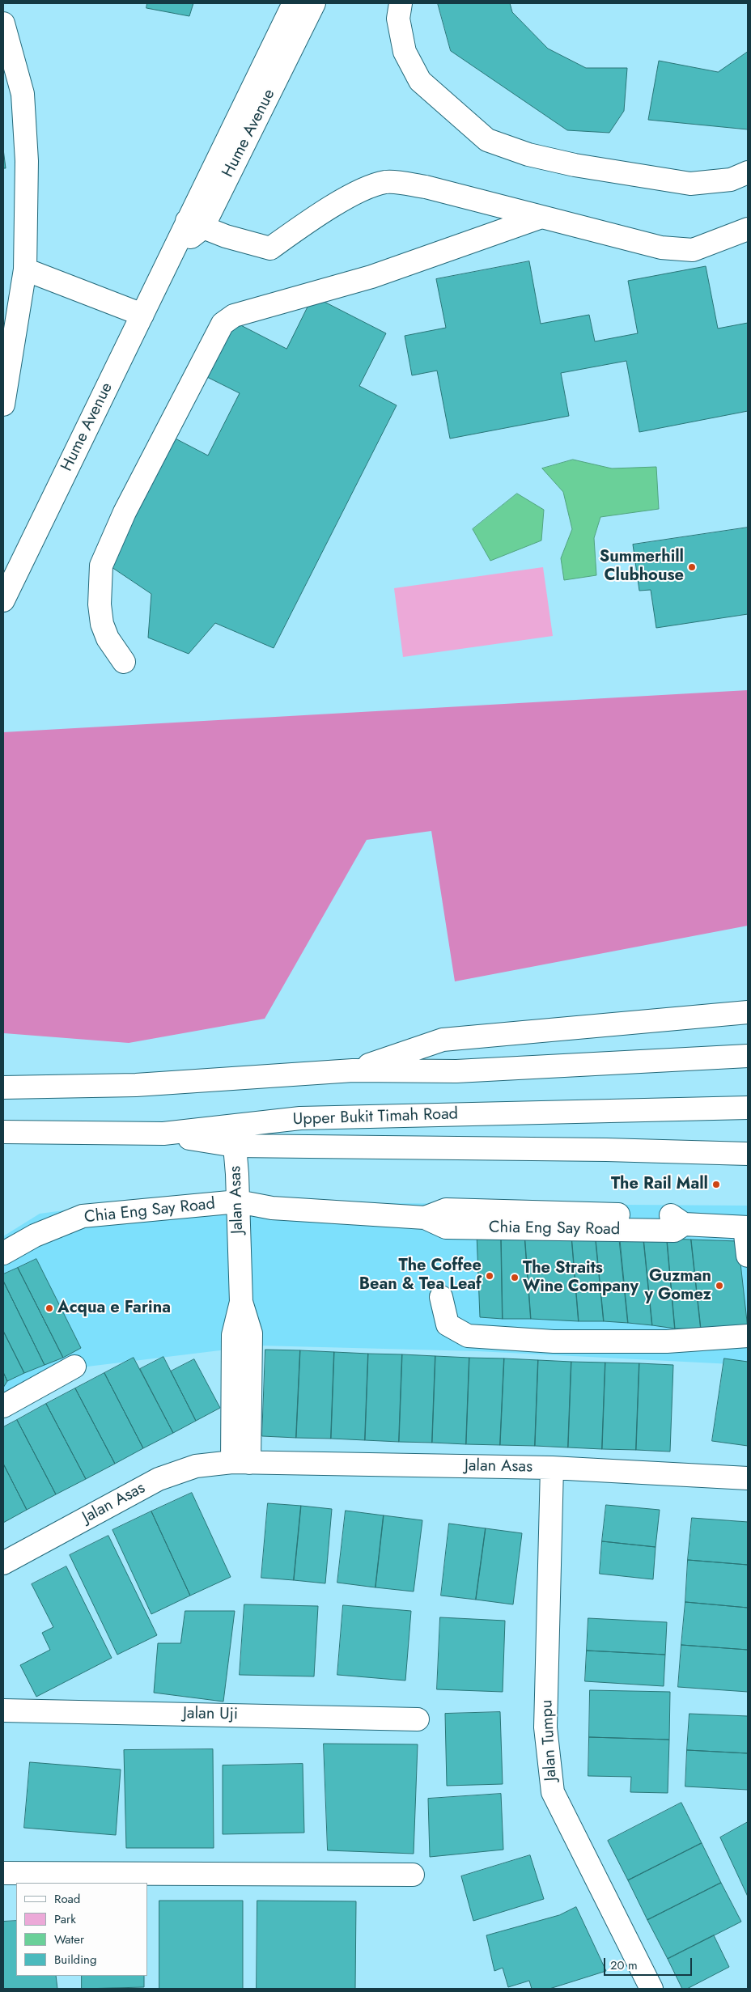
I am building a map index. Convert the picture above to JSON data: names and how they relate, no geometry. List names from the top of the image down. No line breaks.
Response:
{"streets":{"main road":["Hume Avenue","Upper Bukit Timah Road","Jalan Asas","Chia Eng Say Road","Jalan Uji","Jalan Tumpu"]},"crossings":[["Jalan Asas","Chia Eng Say Road"],["Jalan Asas","Jalan Tumpu"]],"places":["Summerhill Clubhouse","The Rail Mall","The Coffee Bean & Tea Leaf","The Straits Wine Company","Guzman y Gomez","Acqua e Farina"],"legend":["Road","Park","Water","Building"],"scale_bar":"20 m"}
